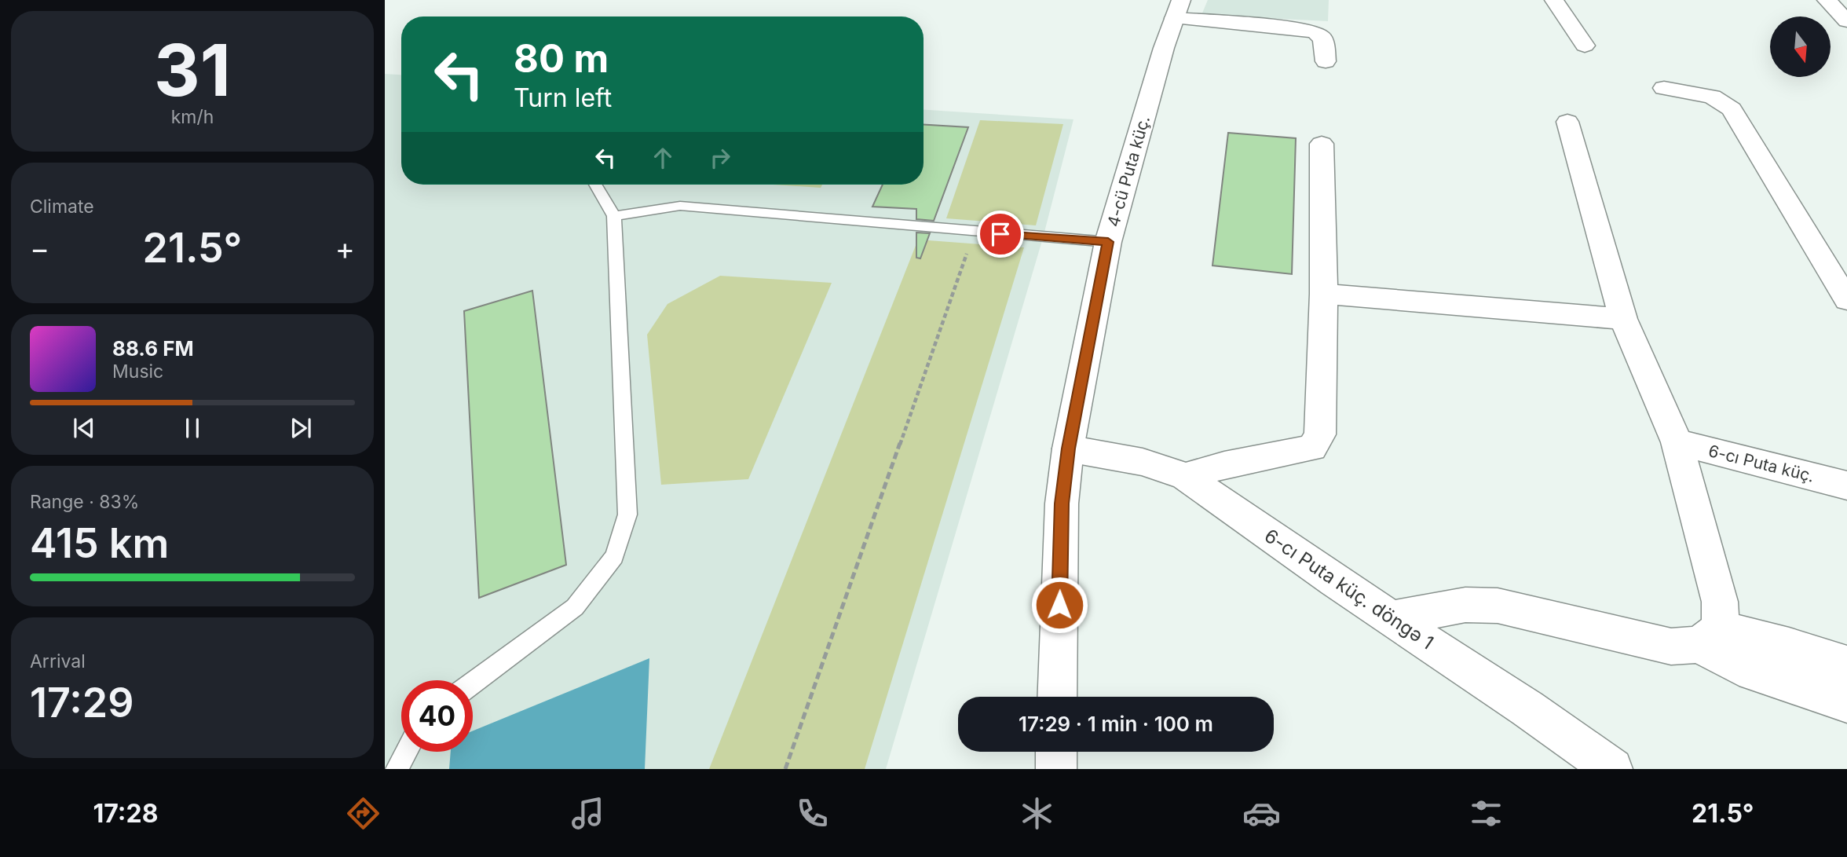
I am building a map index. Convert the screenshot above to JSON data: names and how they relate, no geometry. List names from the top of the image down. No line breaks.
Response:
{"streets":{"street":["4-cü Puta küç.","6-cı Puta küç.","6-cı Puta küç. döngə 1"]},"crossings":[["4-cü Puta küç.","6-cı Puta küç. döngə 1"]],"north":"bottom","page":{"tile":[["31","km/h"],"Climate",["Range · 83%","415 km"],["Arrival","17:29"]],"turn":["80 m","Turn left"],"heat":["−","21.5°","+"],"song":["88.6 FM","Music"],"limit":"40","trip":"17:29 · 1 min · 100 m","tabs":["17:28","21.5°"]}}
